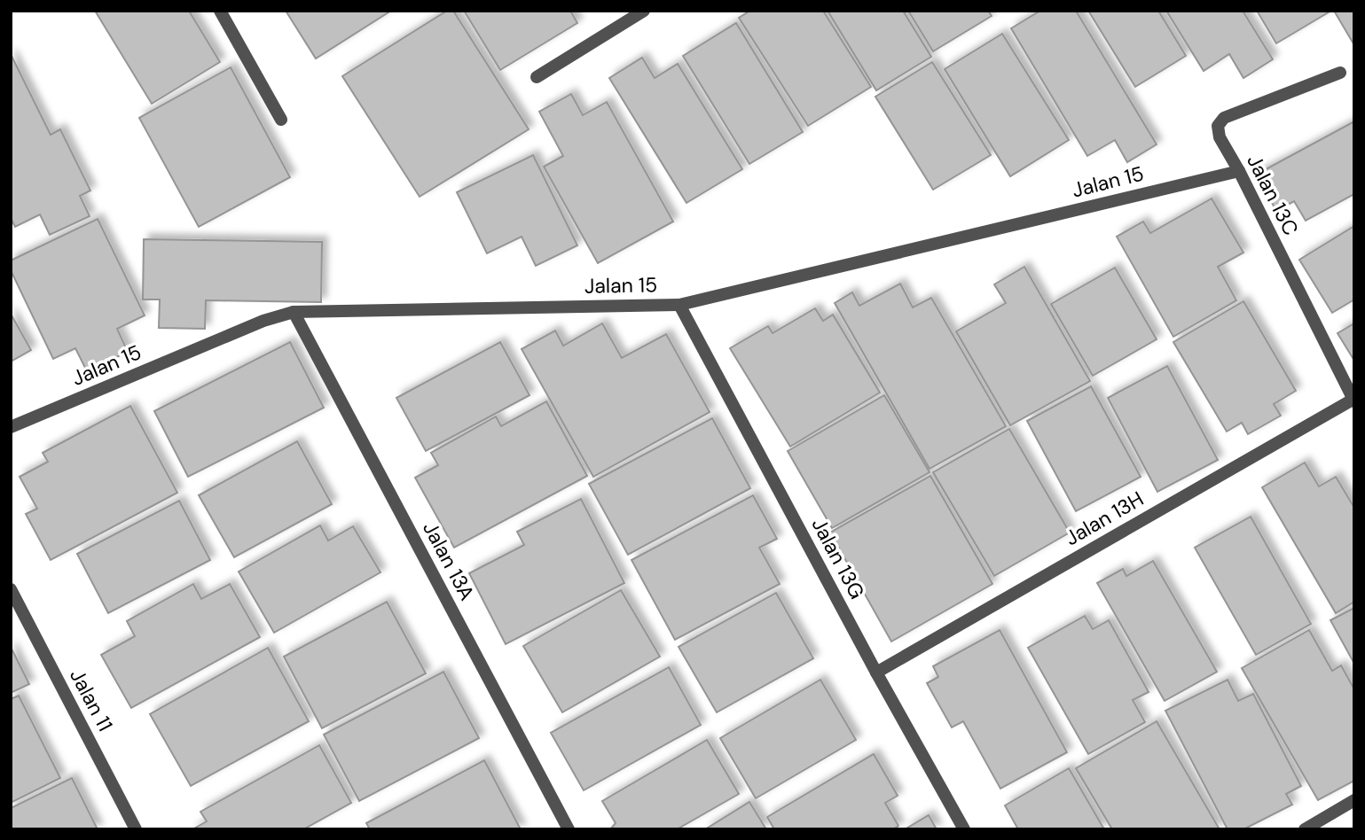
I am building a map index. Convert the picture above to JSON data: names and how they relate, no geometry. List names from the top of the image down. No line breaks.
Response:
{"streets":{"street":["Jalan 15","Jalan 13C","Jalan 13H","Jalan 13G","Jalan 13A","Jalan 11"]},"crossings":[["Jalan 15","Jalan 13C"],["Jalan 15","Jalan 13G"],["Jalan 15","Jalan 13A"],["Jalan 13C","Jalan 13H"],["Jalan 13H","Jalan 13G"]]}
